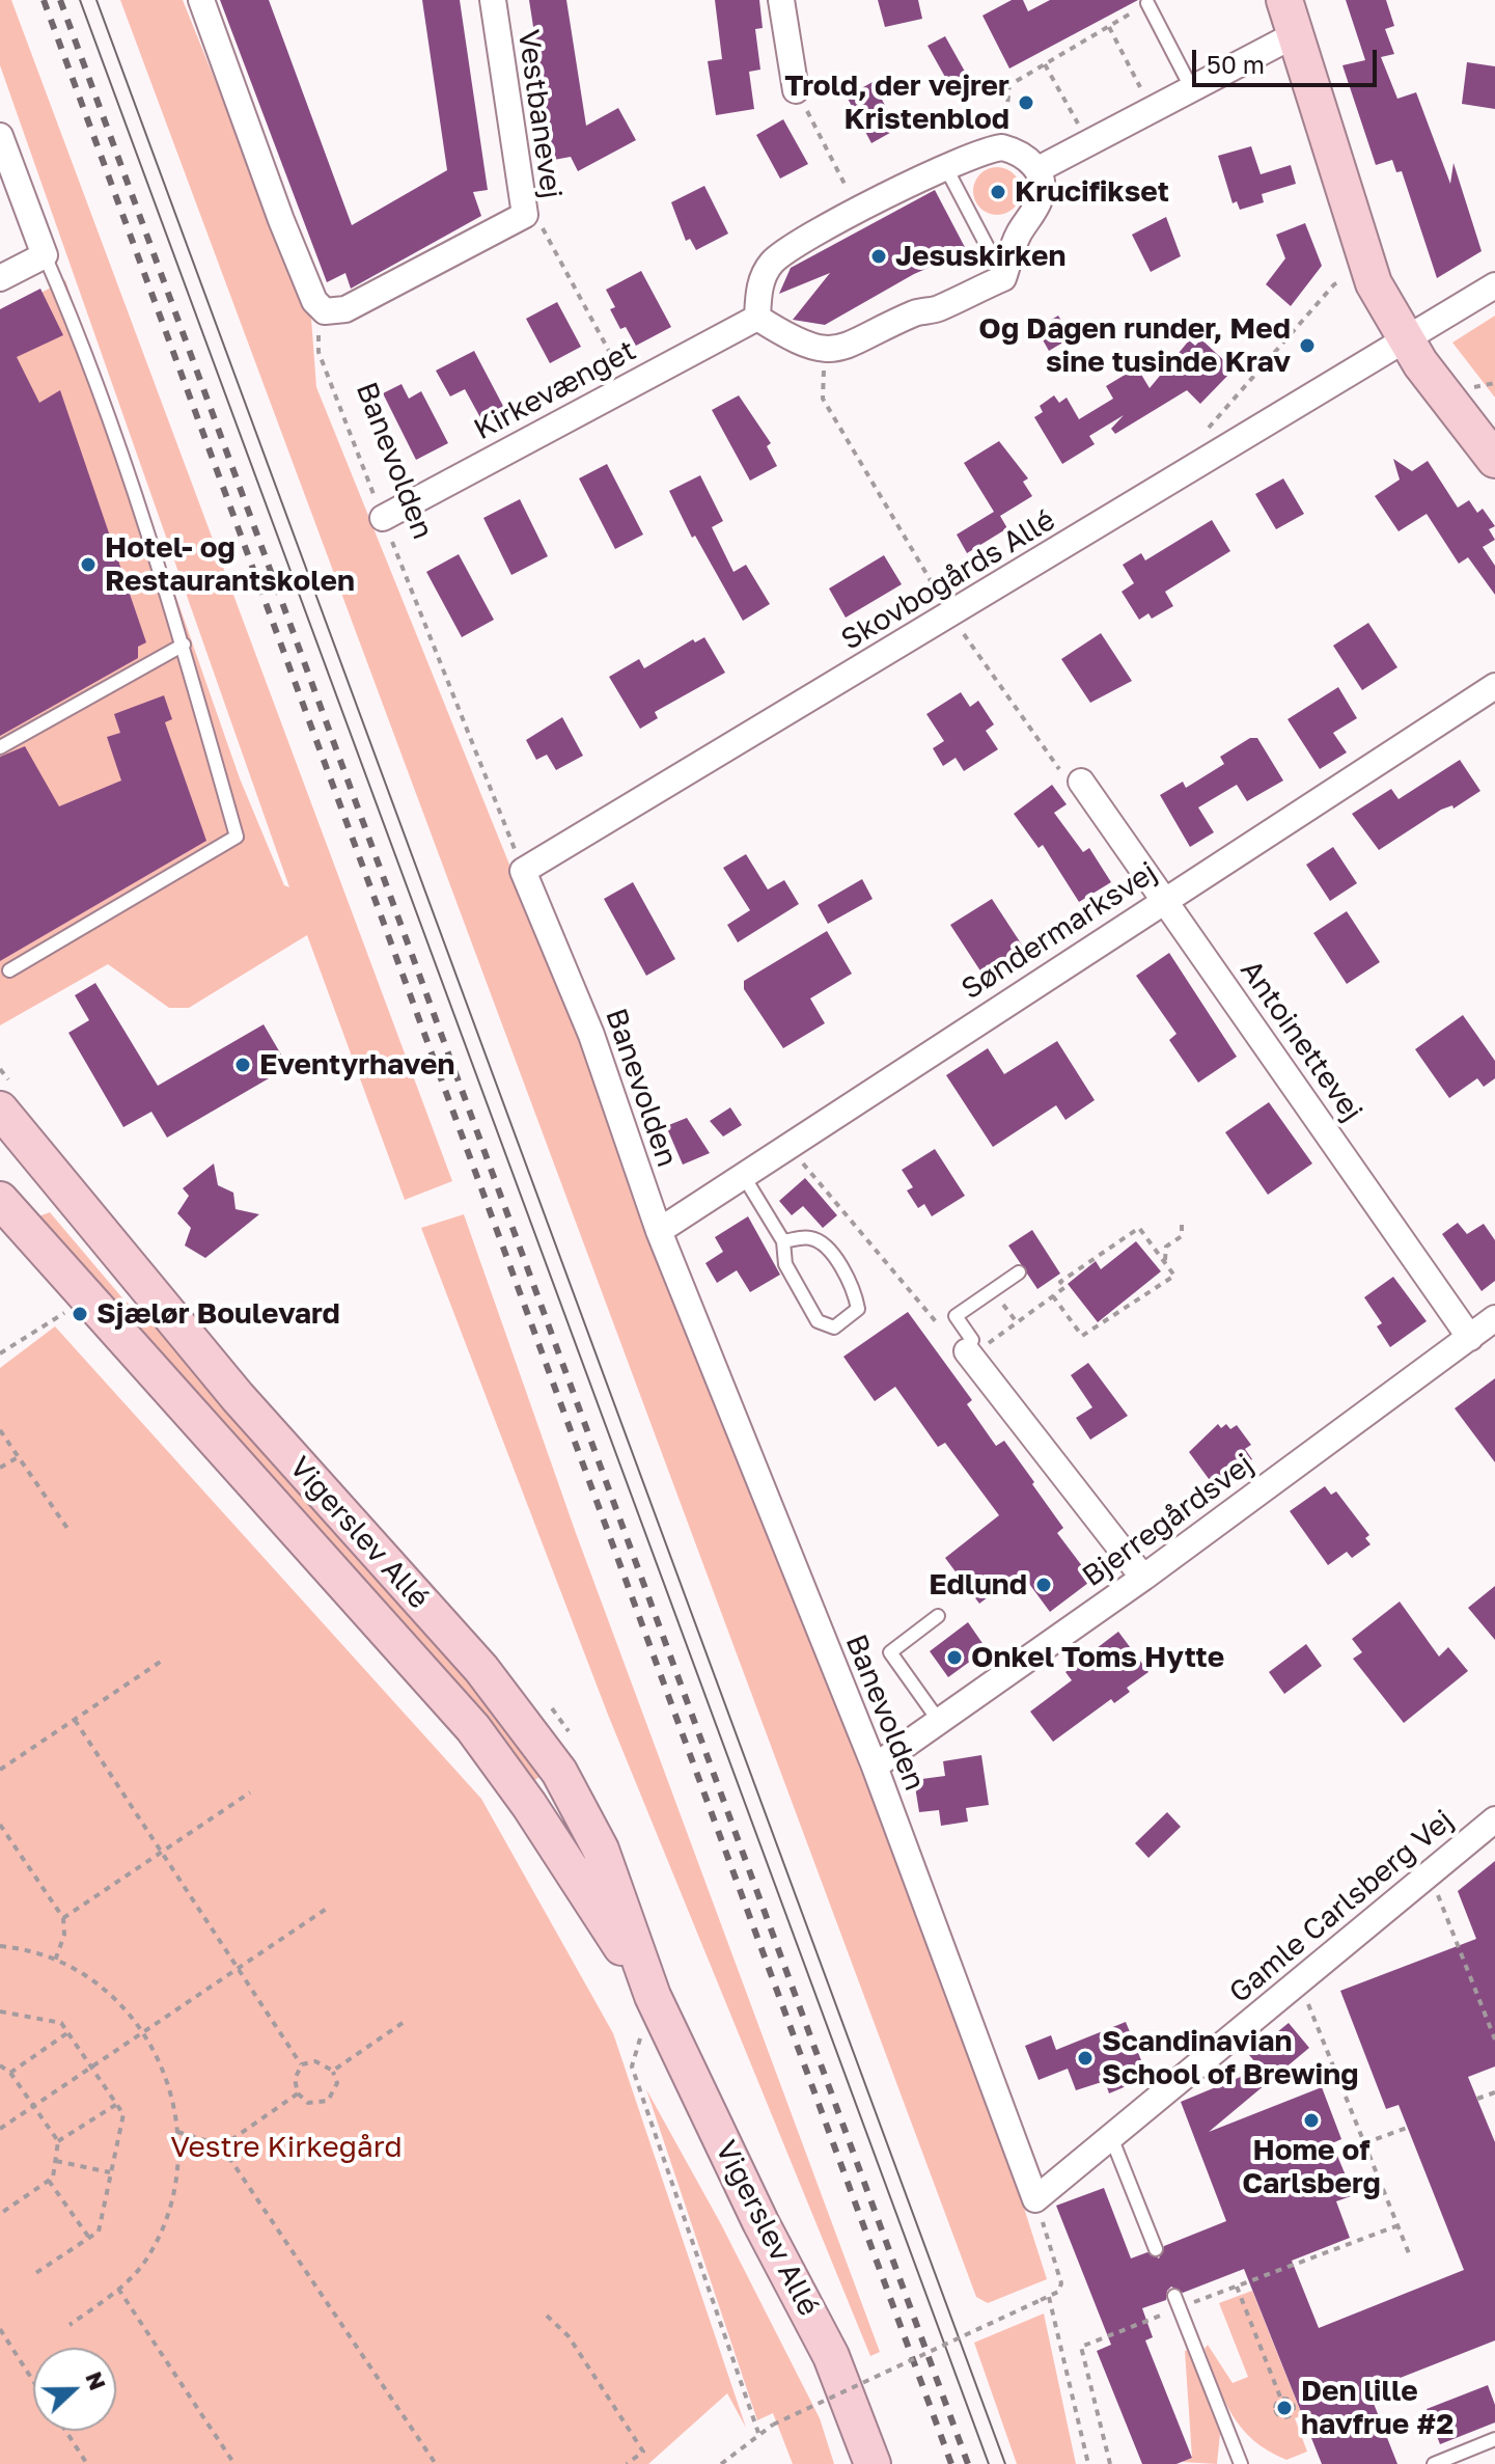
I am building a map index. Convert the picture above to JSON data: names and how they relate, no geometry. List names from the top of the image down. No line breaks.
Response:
{"streets":{"street":["Vestbanevej","Kirkevænget","Banevolden","Skovbogårds Allé","Søndermarksvej","Antoinettevej","Bjerregårdsvej","Vigerslev Allé","Gamle Carlsberg Vej"]},"crossings":[["Vestbanevej","Banevolden"],["Kirkevænget","Banevolden"],["Banevolden","Skovbogårds Allé"],["Banevolden","Søndermarksvej"],["Banevolden","Bjerregårdsvej"],["Banevolden","Gamle Carlsberg Vej"],["Søndermarksvej","Antoinettevej"],["Antoinettevej","Bjerregårdsvej"]],"parks":["Vestre Kirkegård"],"places":["Trold, der vejrer Kristenblod","Krucifikset","Jesuskirken","Og Dagen runder, Med sine tusinde Krav","Hotel- og Restaurantskolen","Eventyrhaven","Sjælør Boulevard","Edlund","Onkel Toms Hytte","Scandinavian School of Brewing","Home of Carlsberg","Den lille havfrue #2"],"scale_bar":"50 m","north":"right"}
